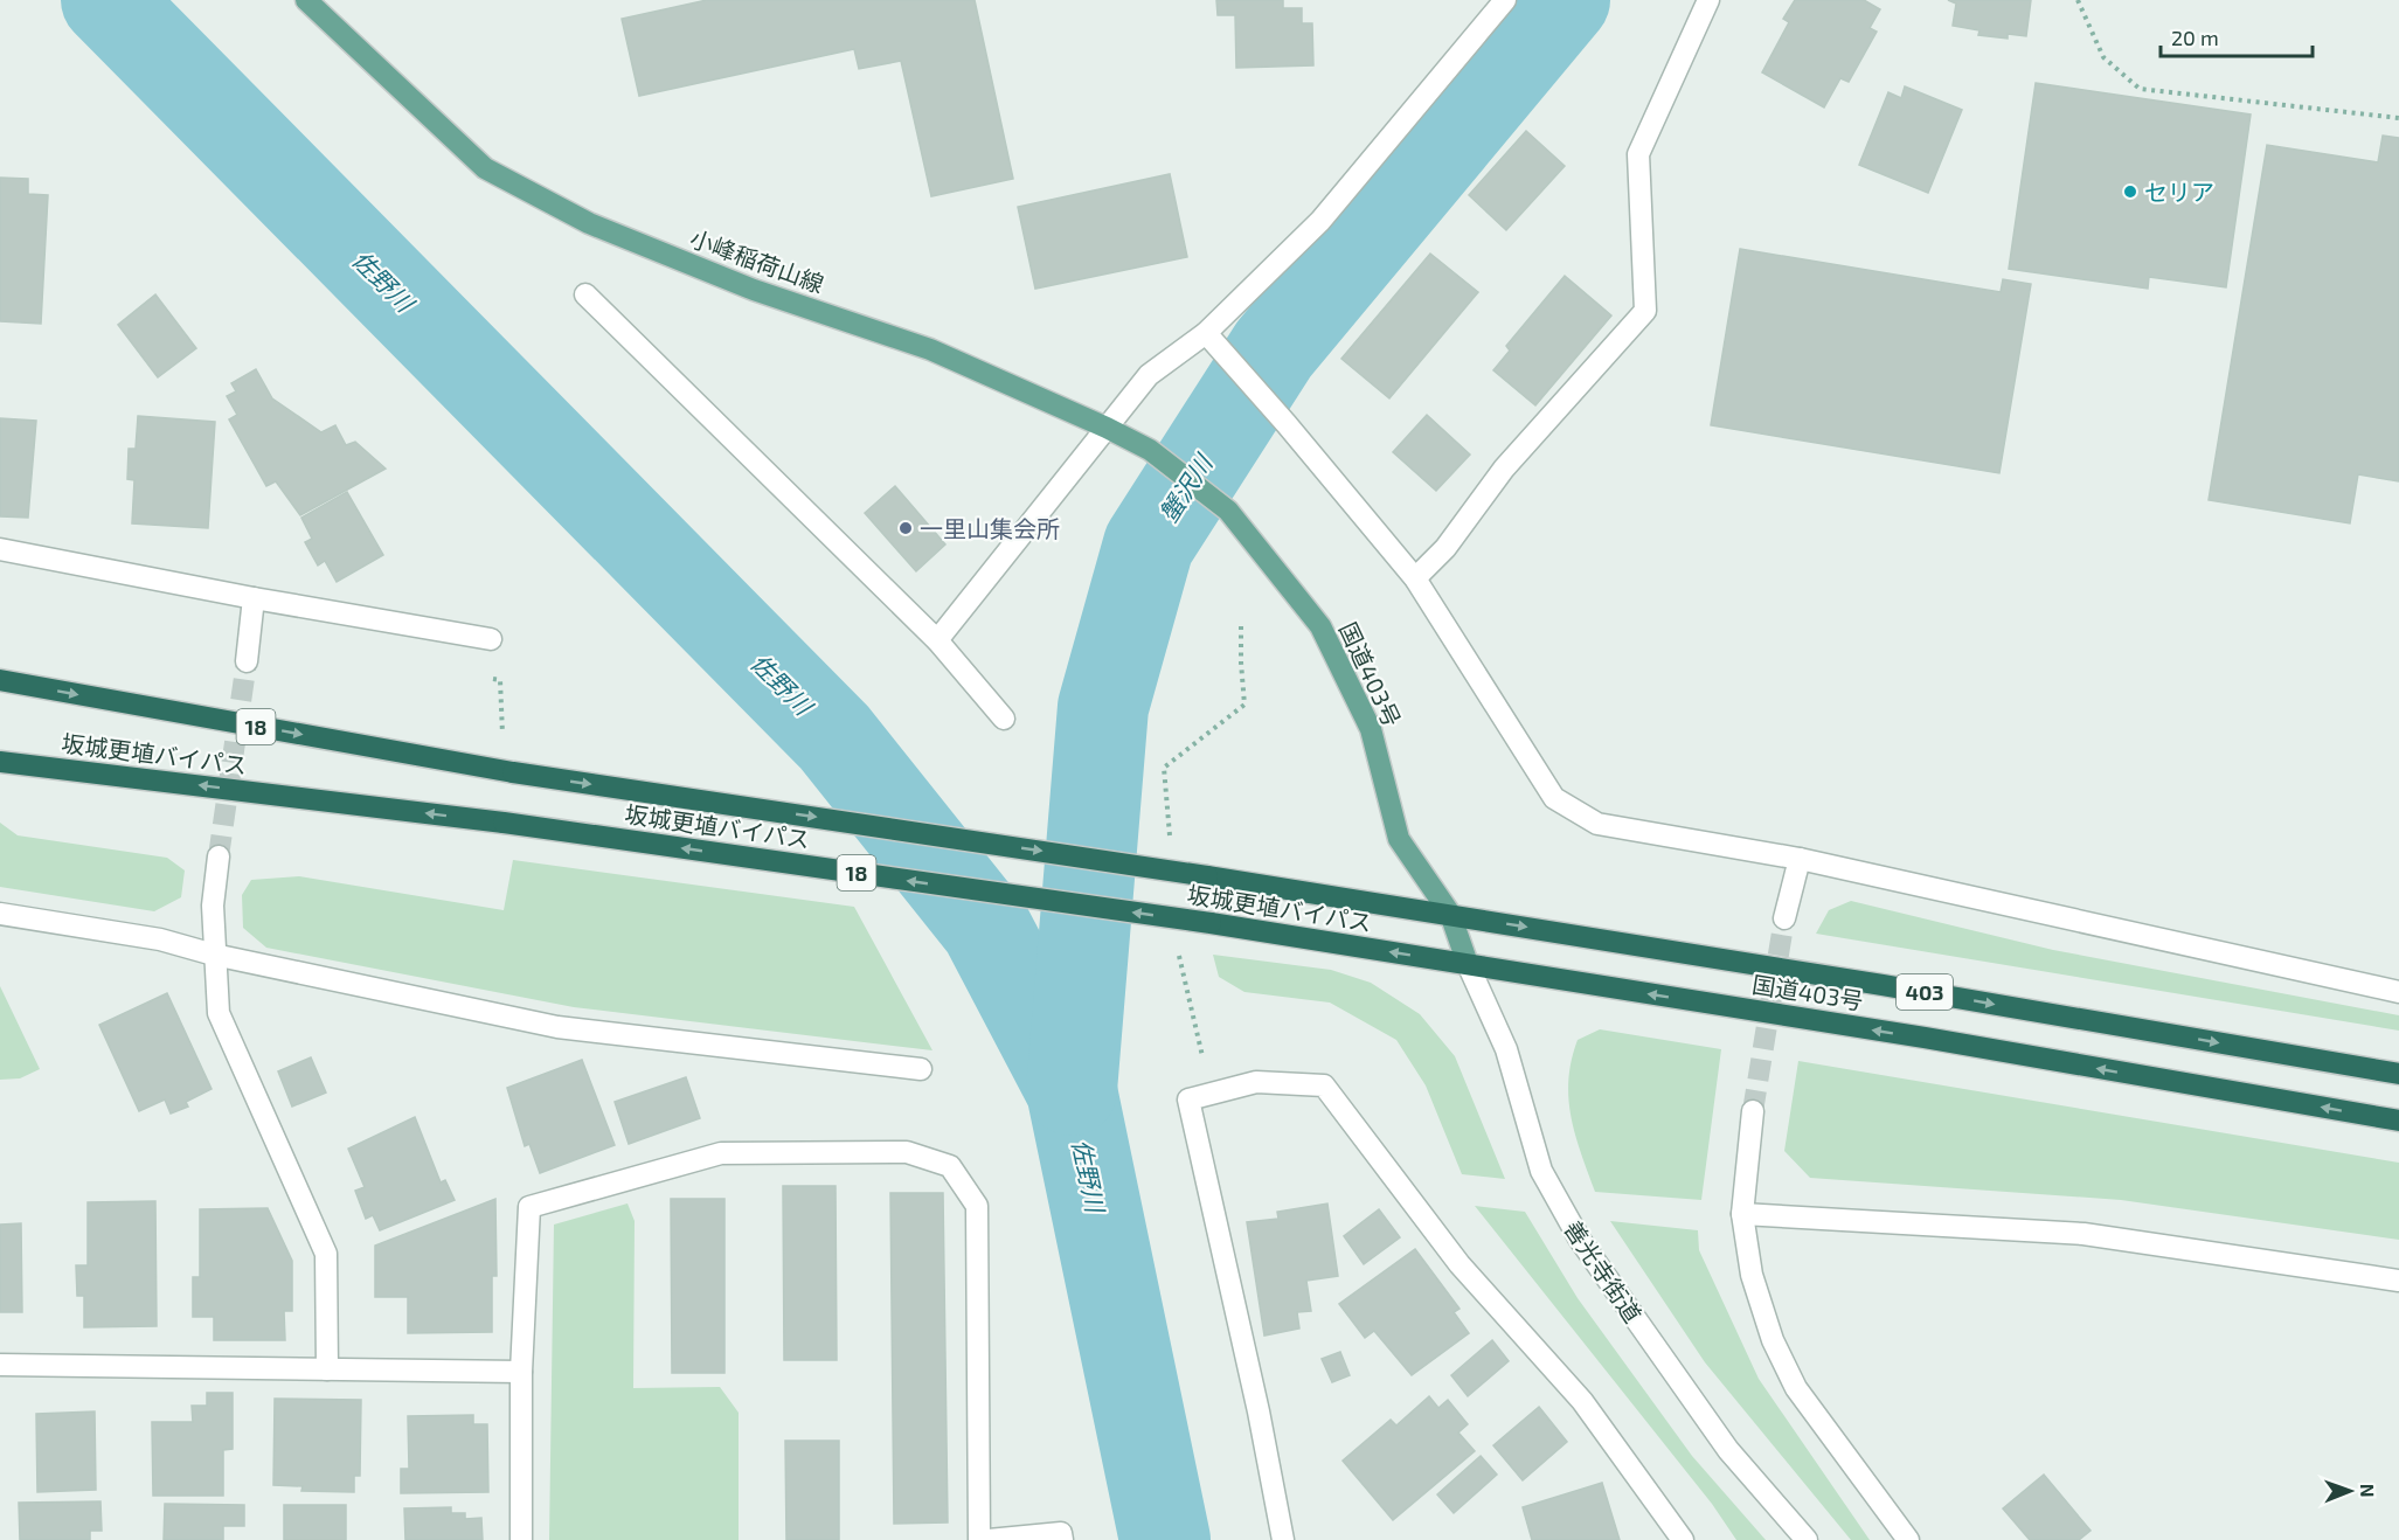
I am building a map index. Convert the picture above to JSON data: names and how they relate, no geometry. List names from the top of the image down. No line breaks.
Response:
{"streets":{"highway":["国道403号","18","坂城更埴バイパス","403"],"main road":["小峰稲荷山線"],"street":["善光寺街道"]},"crossings":[["小峰稲荷山線","国道403号"],["国道403号","坂城更埴バイパス"],["国道403号","善光寺街道"],["坂城更埴バイパス","善光寺街道"]],"water":["佐野川","蟹沢川"],"places":["セリア","一里山集会所"],"scale_bar":"20 m","north":"right"}
